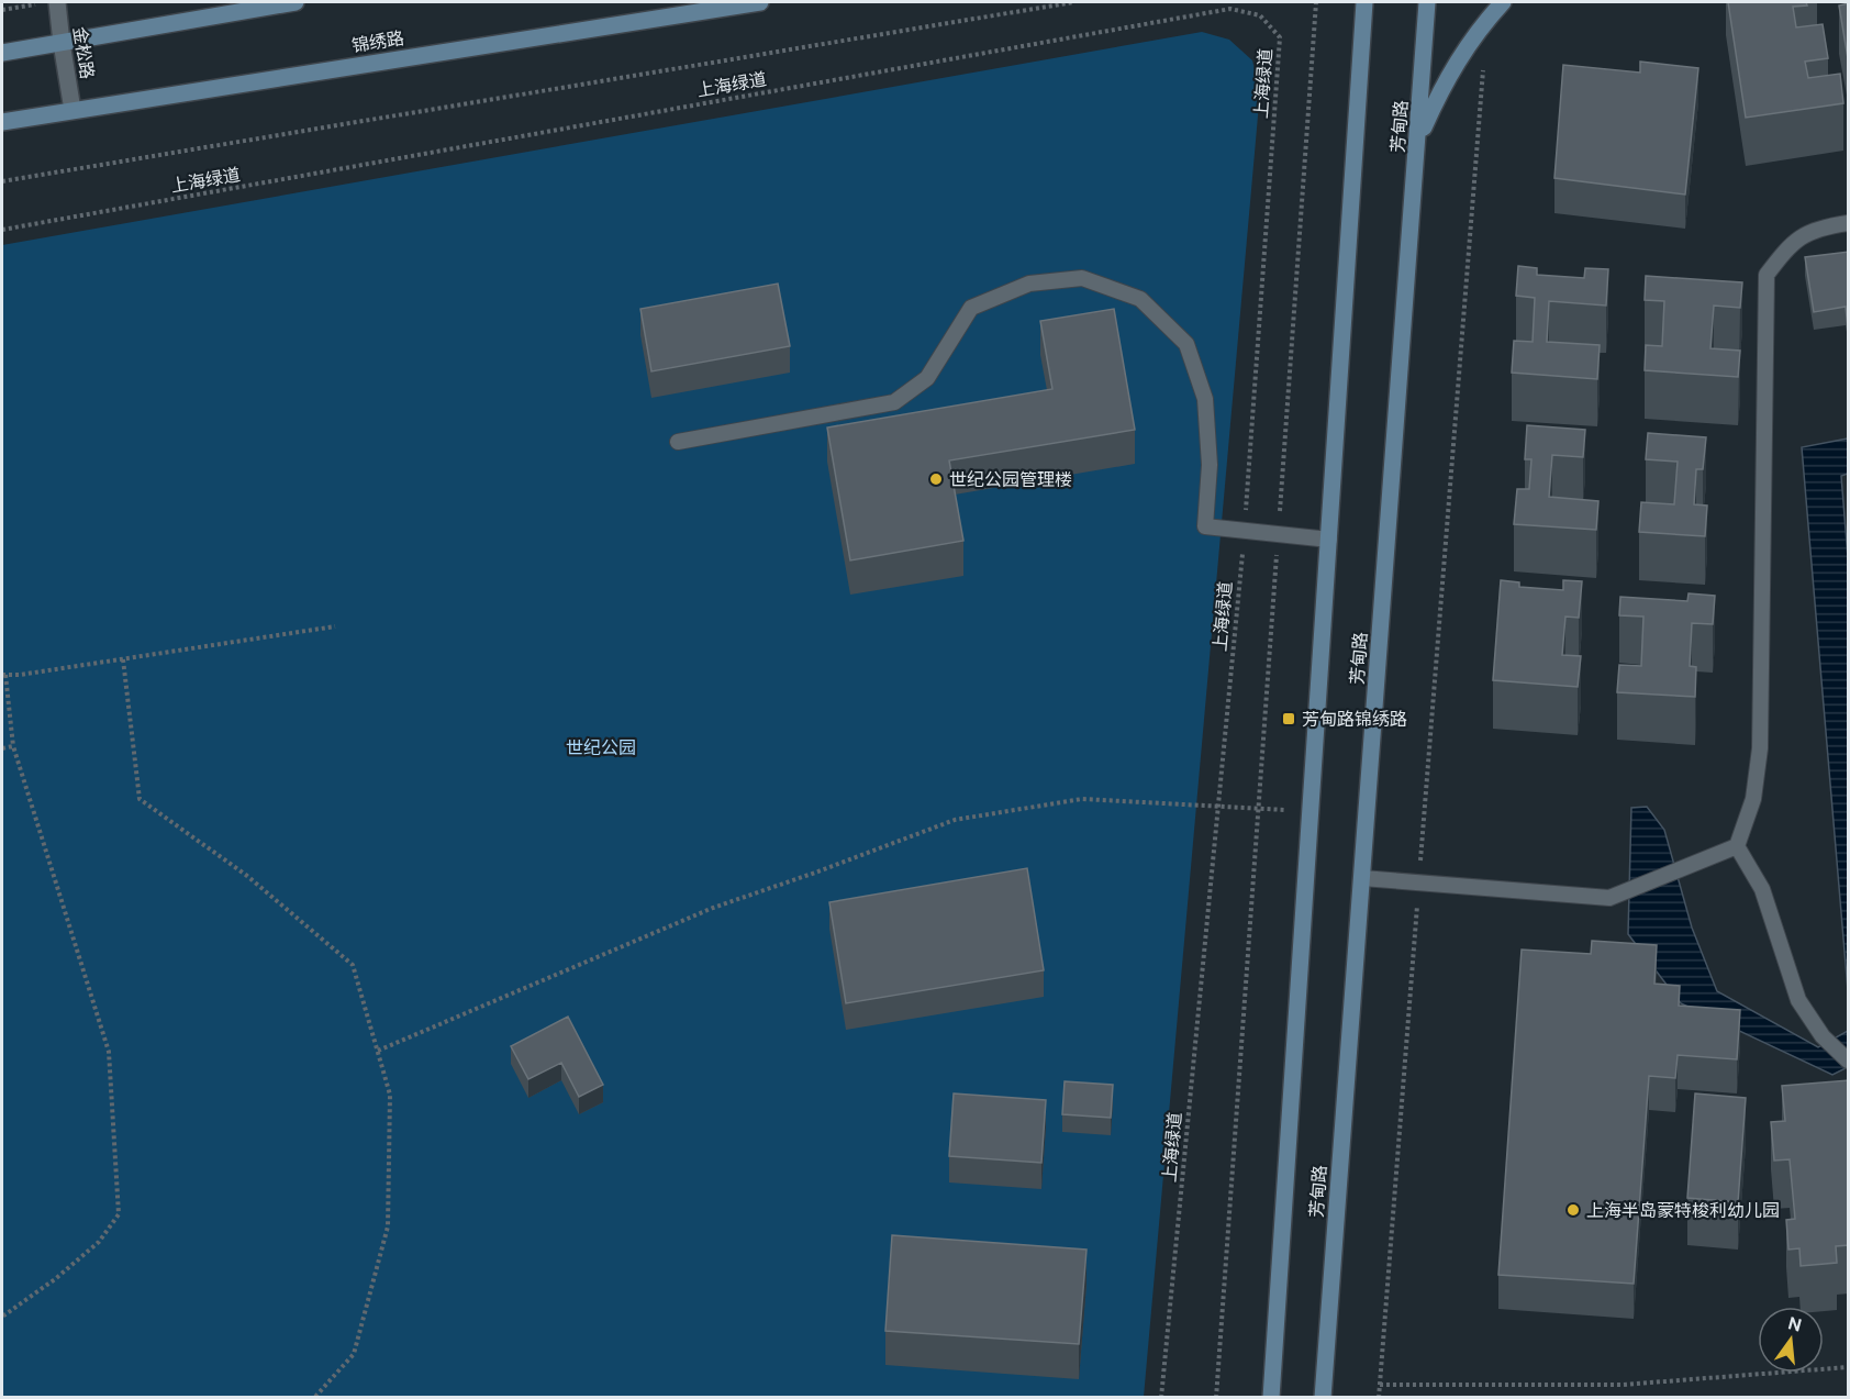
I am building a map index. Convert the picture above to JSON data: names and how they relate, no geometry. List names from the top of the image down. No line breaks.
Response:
{"streets":{"main road":["锦绣路","芳甸路"],"street":["金松路"],"path":["上海绿道"]},"crossings":[["锦绣路","金松路"]],"parks":["世纪公园"],"places":{"other":["世纪公园管理楼","上海半岛蒙特梭利幼儿园"],"transit":["芳甸路锦绣路"]},"north":"top"}
